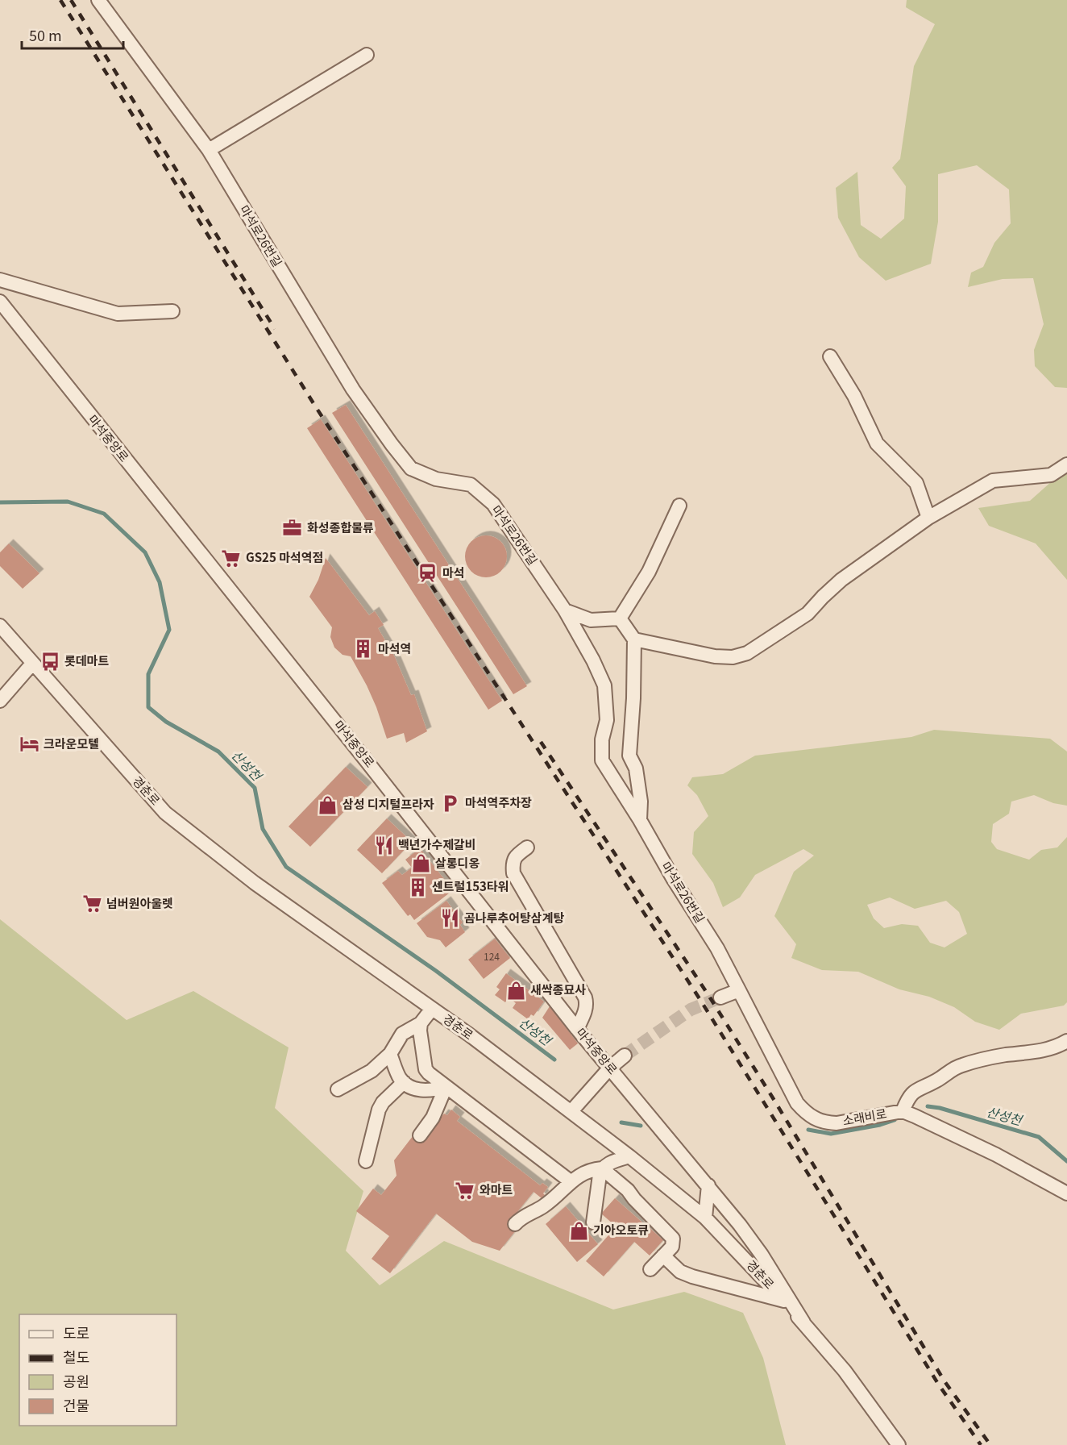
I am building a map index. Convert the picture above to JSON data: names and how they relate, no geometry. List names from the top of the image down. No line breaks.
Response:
{"streets":{"street":["마석로26번길","마석중앙로","경춘로","소래비로"]},"crossings":[["마석로26번길","소래비로"],["마석중앙로","경춘로"]],"water":["산성천"],"places":{"office":["화성종합물류"],"supermarket":["GS25 마석역점","넘버원아울렛","와마트"],"station":["마석"],"building":["마석역","센트럴153타워"],"bus stop":["롯데마트"],"hotel":["크라운모텔"],"parking":["마석역주차장"],"shop":["삼성 디지털프라자","살롱디옹","새싹종묘사","기아오토큐"],"restaurant":["백년가수제갈비","곰나루추어탕삼계탕"]},"house_numbers":["124"],"legend":["도로","철도","공원","건물"],"scale_bar":"50 m"}
